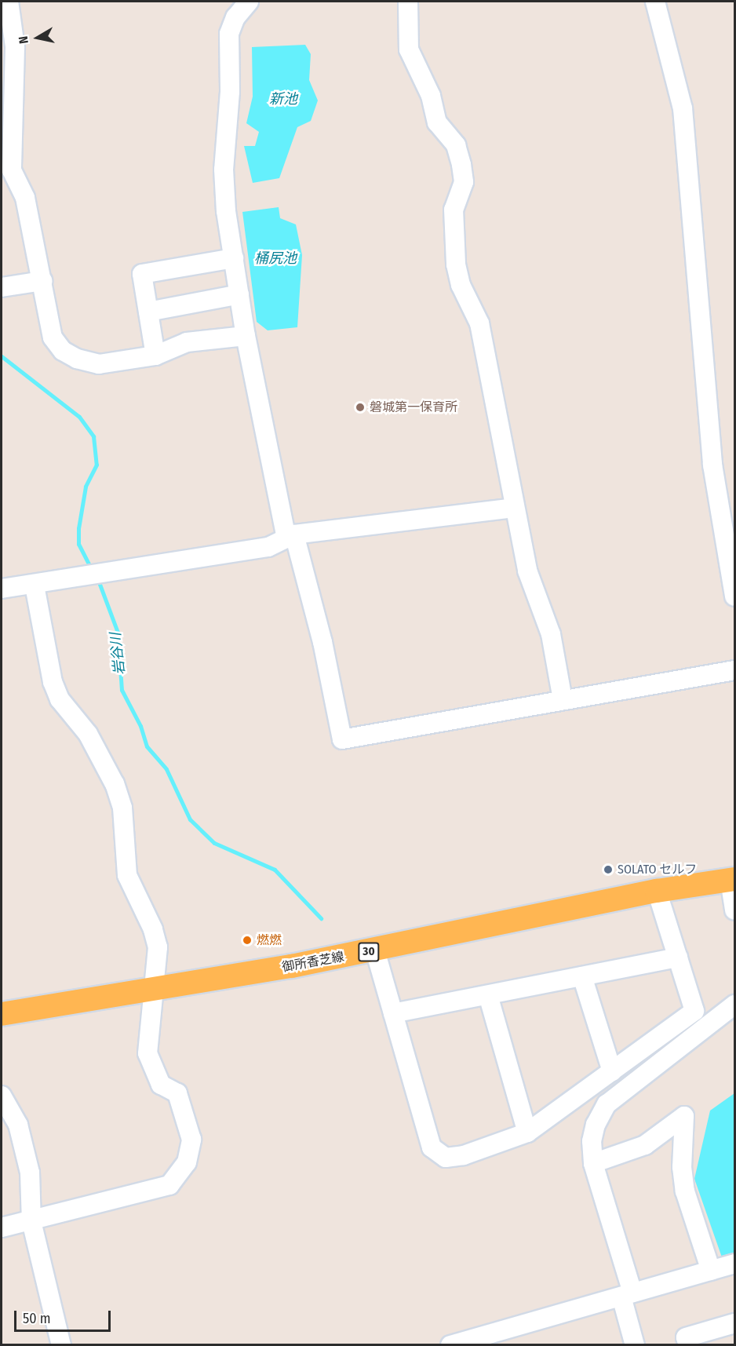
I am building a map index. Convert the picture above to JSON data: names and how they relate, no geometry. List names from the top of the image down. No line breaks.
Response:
{"streets":{"main road":["30","御所香芝線"]},"water":["新池","桶尻池","岩谷川"],"places":["磐城第一保育所","SOLATO セルフ","燃燃"],"scale_bar":"50 m","north":"left"}
